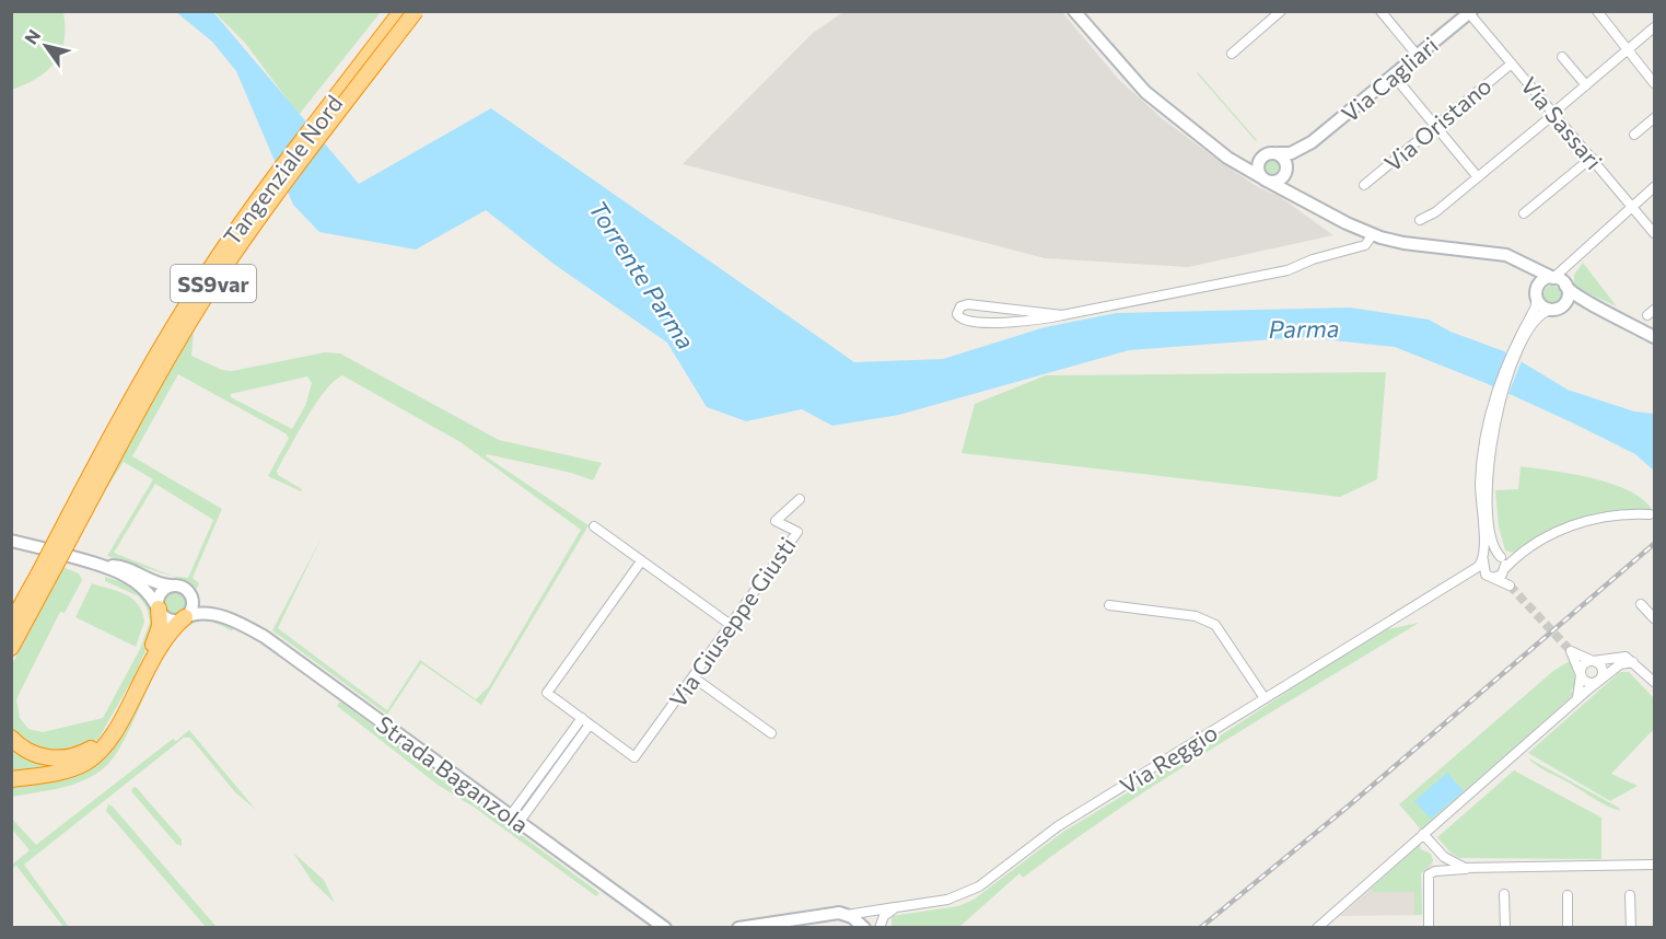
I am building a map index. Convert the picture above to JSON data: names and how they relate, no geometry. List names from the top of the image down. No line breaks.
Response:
{"streets":{"highway":["Tangenziale Nord","SS9var"],"main road":["Via Cagliari","Strada Baganzola"],"street":["Via Sassari","Via Oristano","Via Giuseppe Giusti","Via Reggio"]},"crossings":[["Via Cagliari","Via Sassari"],["Via Sassari","Via Oristano"],["Tangenziale Nord","SS9var"]],"water":["Torrente Parma","Parma"],"north":"top left"}
